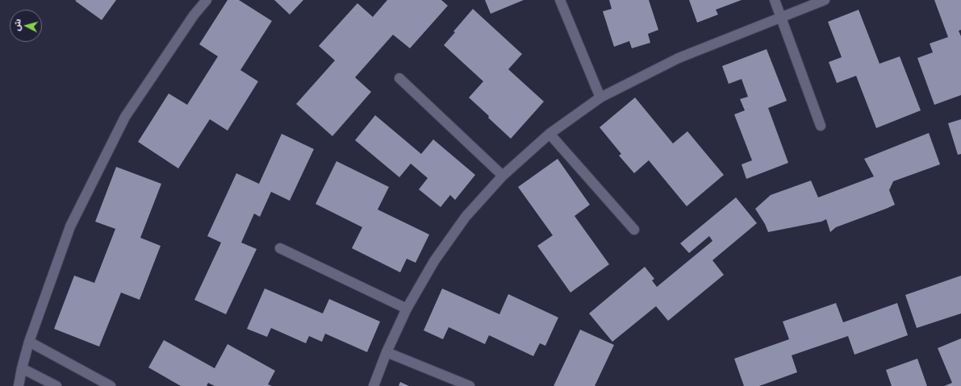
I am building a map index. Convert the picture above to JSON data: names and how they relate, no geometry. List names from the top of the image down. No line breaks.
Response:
{"north":"left"}
